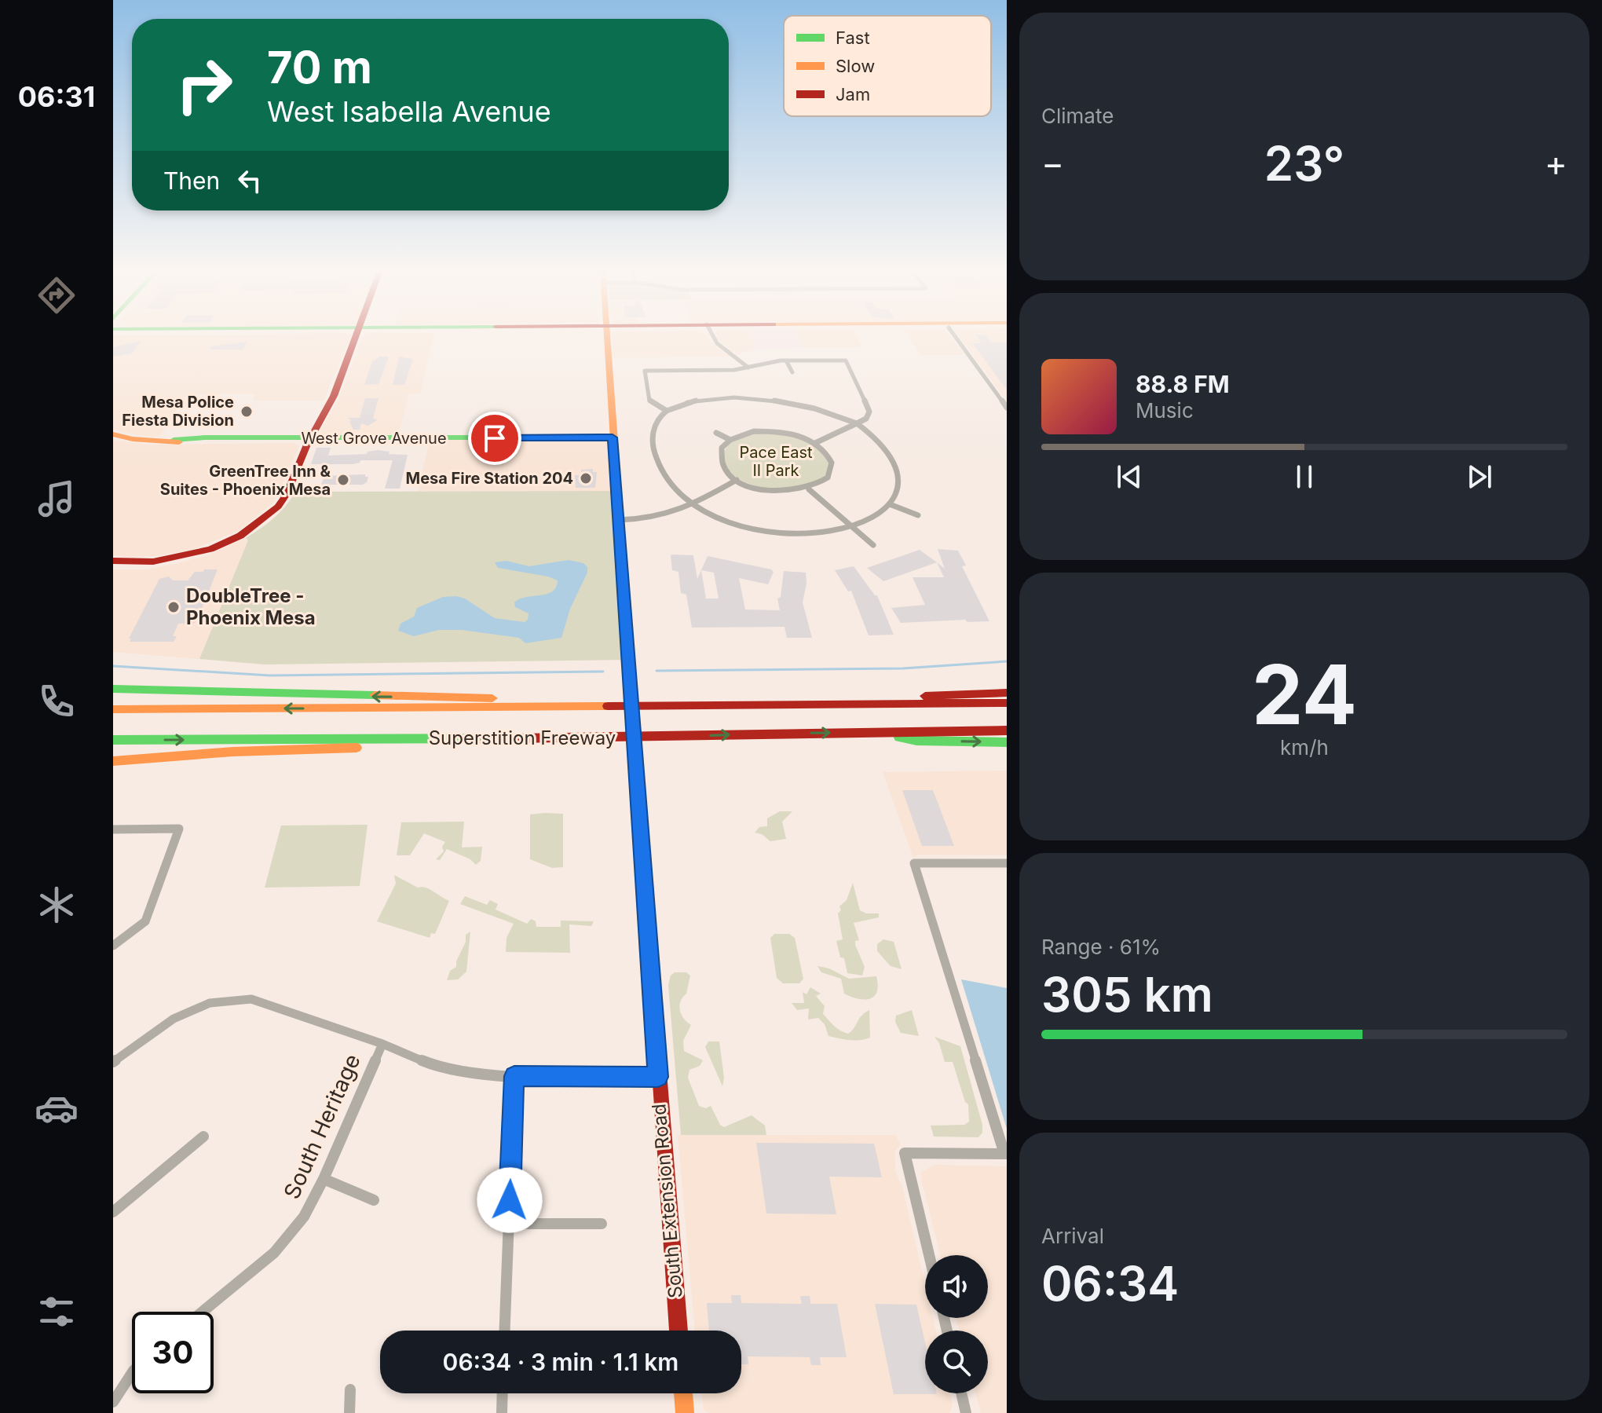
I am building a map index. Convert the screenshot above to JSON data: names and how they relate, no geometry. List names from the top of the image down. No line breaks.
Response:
{"streets":{"main road":["West Grove Avenue","Superstition Freeway","South Extension Road"],"street":["South Heritage"]},"crossings":[["West Grove Avenue","South Extension Road"]],"parks":["Pace East II Park"],"places":["Mesa Police Fiesta Division","Mesa Fire Station 204","GreenTree Inn & Suites - Phoenix Mesa","DoubleTree - Phoenix Mesa"],"legend":["Fast","Slow","Jam"],"page":{"tabs":"06:31","tile":["Climate",["24","km/h"],["Range · 61%","305 km"],["Arrival","06:34"]],"turn":["70 m","West Isabella Avenue"],"heat":["−","23°","+"],"then":"Then","song":["88.8 FM","Music"],"limit":"30","trip":"06:34 · 3 min · 1.1 km"}}
